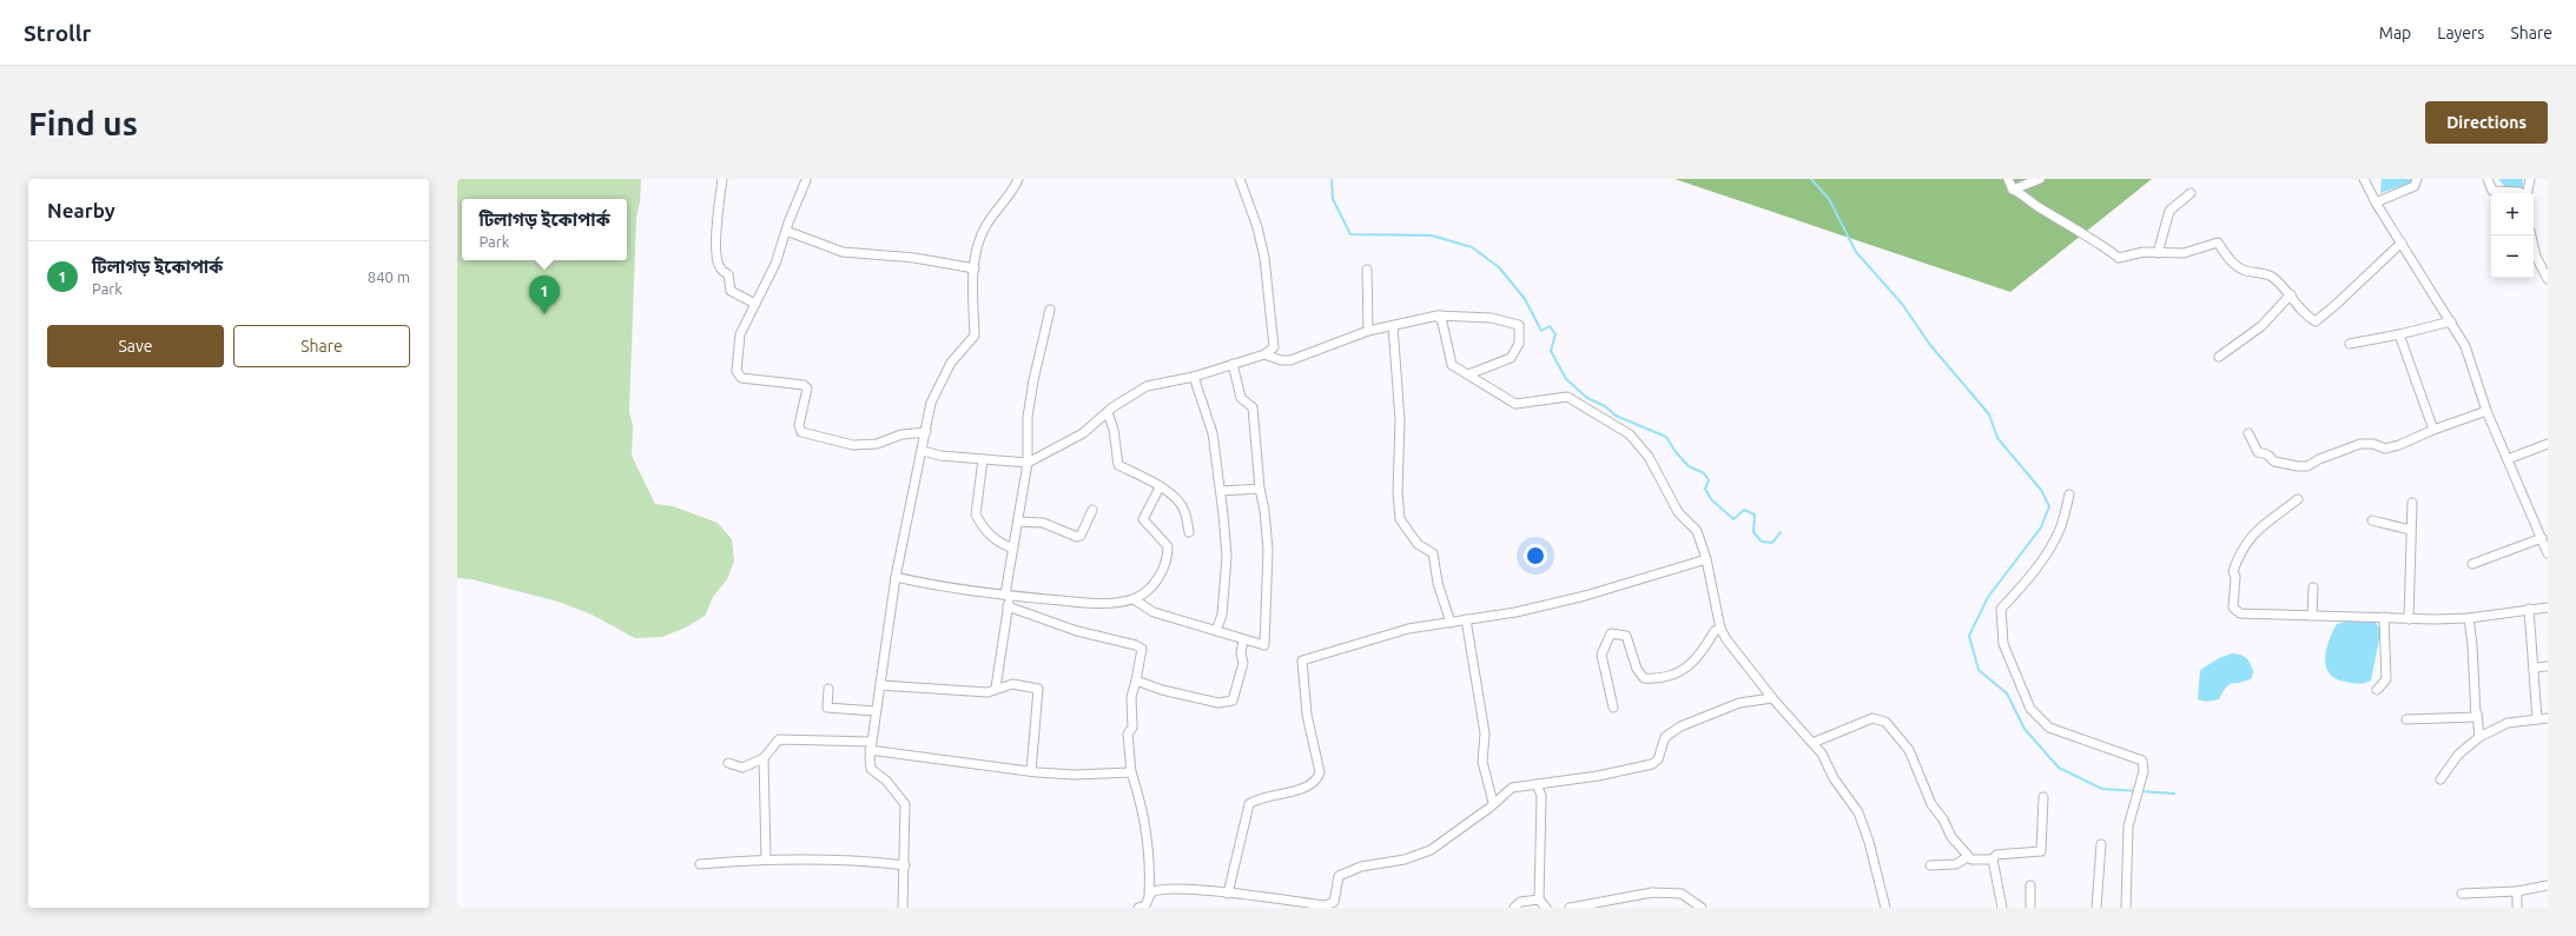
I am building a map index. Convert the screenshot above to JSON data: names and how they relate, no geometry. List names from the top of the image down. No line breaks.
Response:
{"page":{"header":"Strollr","nav":["Map","Layers","Share"],"buttons":["Directions",["Save","Share"]],"title":"Find us","heading":"Nearby","map_buttons":["+","−"],"popup":["টিলাগড় ইকোপার্ক","Park"],"list":[{"mark":"1","name":"টিলাগড় ইকোপার্ক","note":"Park","value":"840 m"}],"pins":"1"}}
